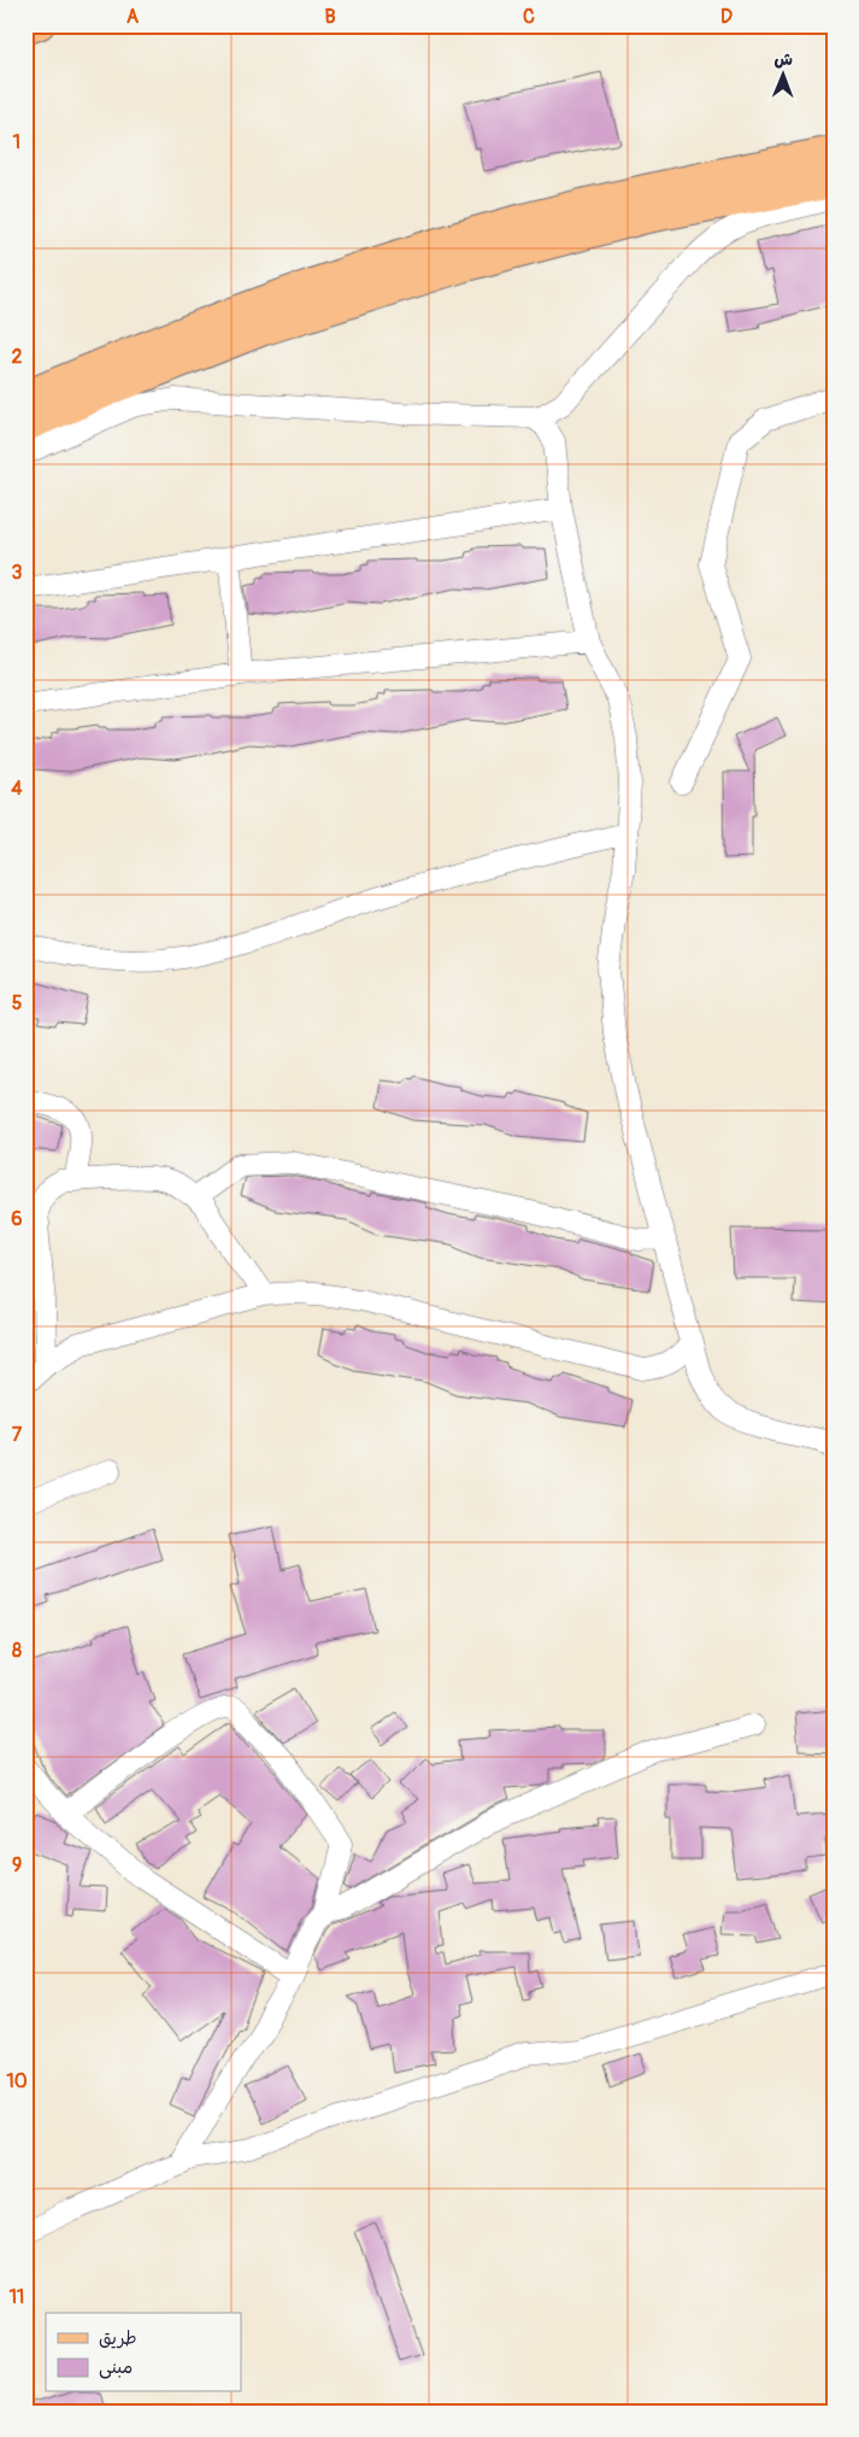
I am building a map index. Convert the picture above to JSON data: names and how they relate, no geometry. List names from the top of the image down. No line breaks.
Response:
{"legend":["طريق","مبنى"],"north":"top","grid":{"columns":["A","B","C","D"],"rows":["1","2","3","4","5","6","7","8","9","10","11"]}}
